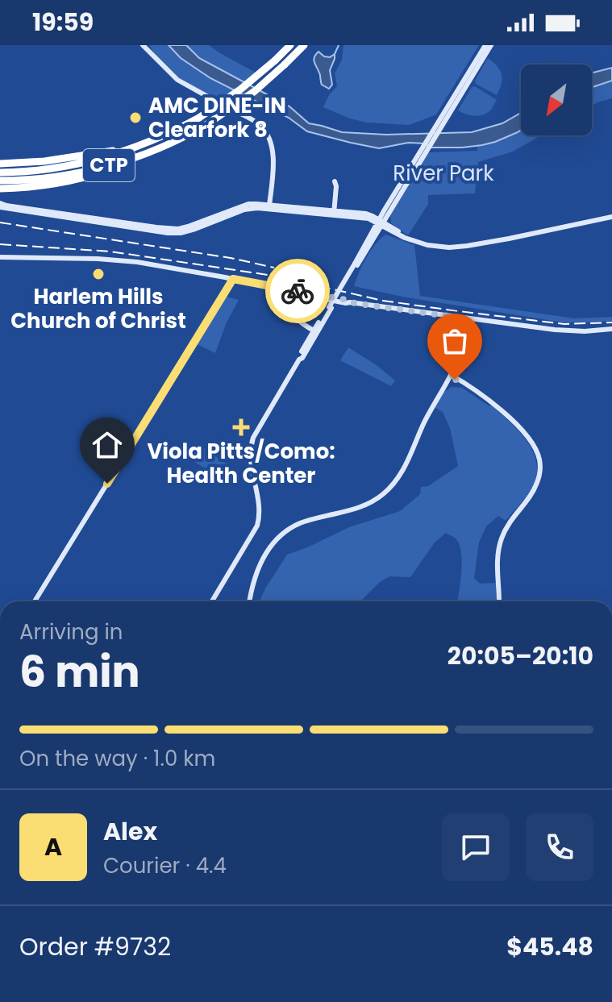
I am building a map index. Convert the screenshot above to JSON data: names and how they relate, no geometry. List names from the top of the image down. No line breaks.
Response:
{"streets":{"highway":["CTP"]},"parks":["River Park"],"places":{"other":["AMC DINE-IN Clearfork 8","Harlem Hills Church of Christ"],"health":["Viola Pitts/Como: Health Center"]},"north":"bottom left","page":{"status":"19:59","heading":["6 min","Arriving in","20:05–20:10"],"panel":["Alex","Courier · 4.4","Order #9732","$45.48"],"bar":"On the way · 1.0 km","round":"A"}}
